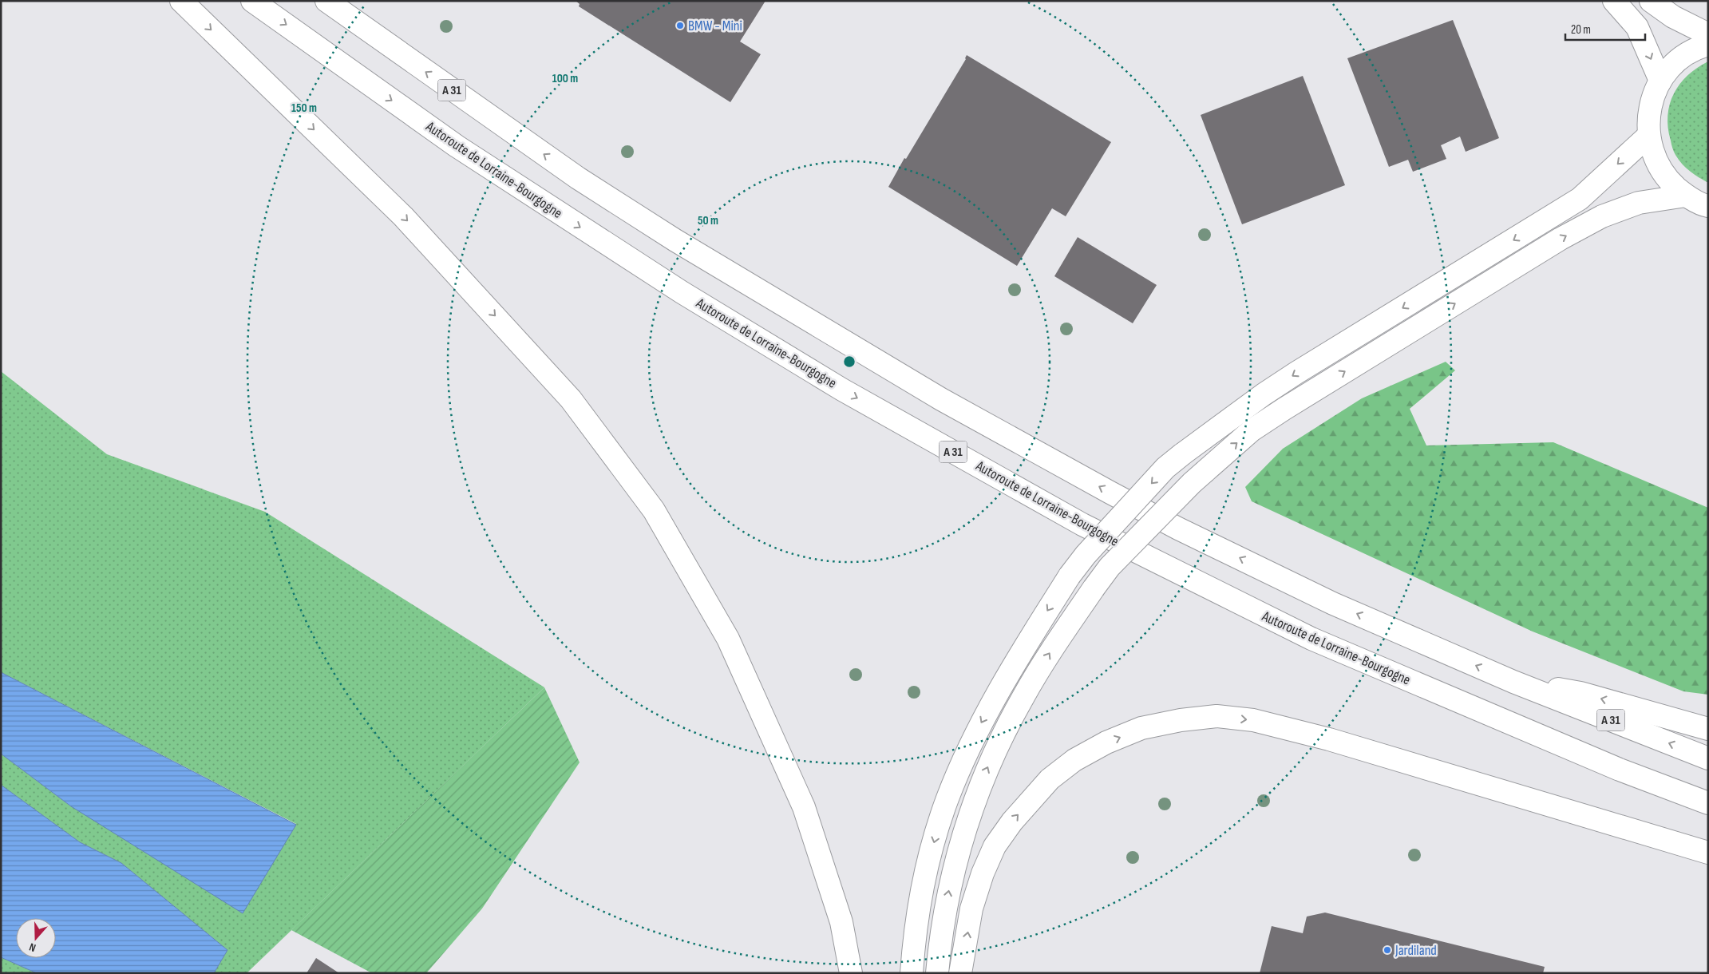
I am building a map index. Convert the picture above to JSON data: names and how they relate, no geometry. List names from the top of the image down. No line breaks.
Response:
{"streets":{"main road":["A 31","Autoroute de Lorraine-Bourgogne"]},"places":["BMW - Mini","Jardiland"],"scale_bar":"20 m","north":"bottom","rings":["100 m","150 m","50 m"]}
